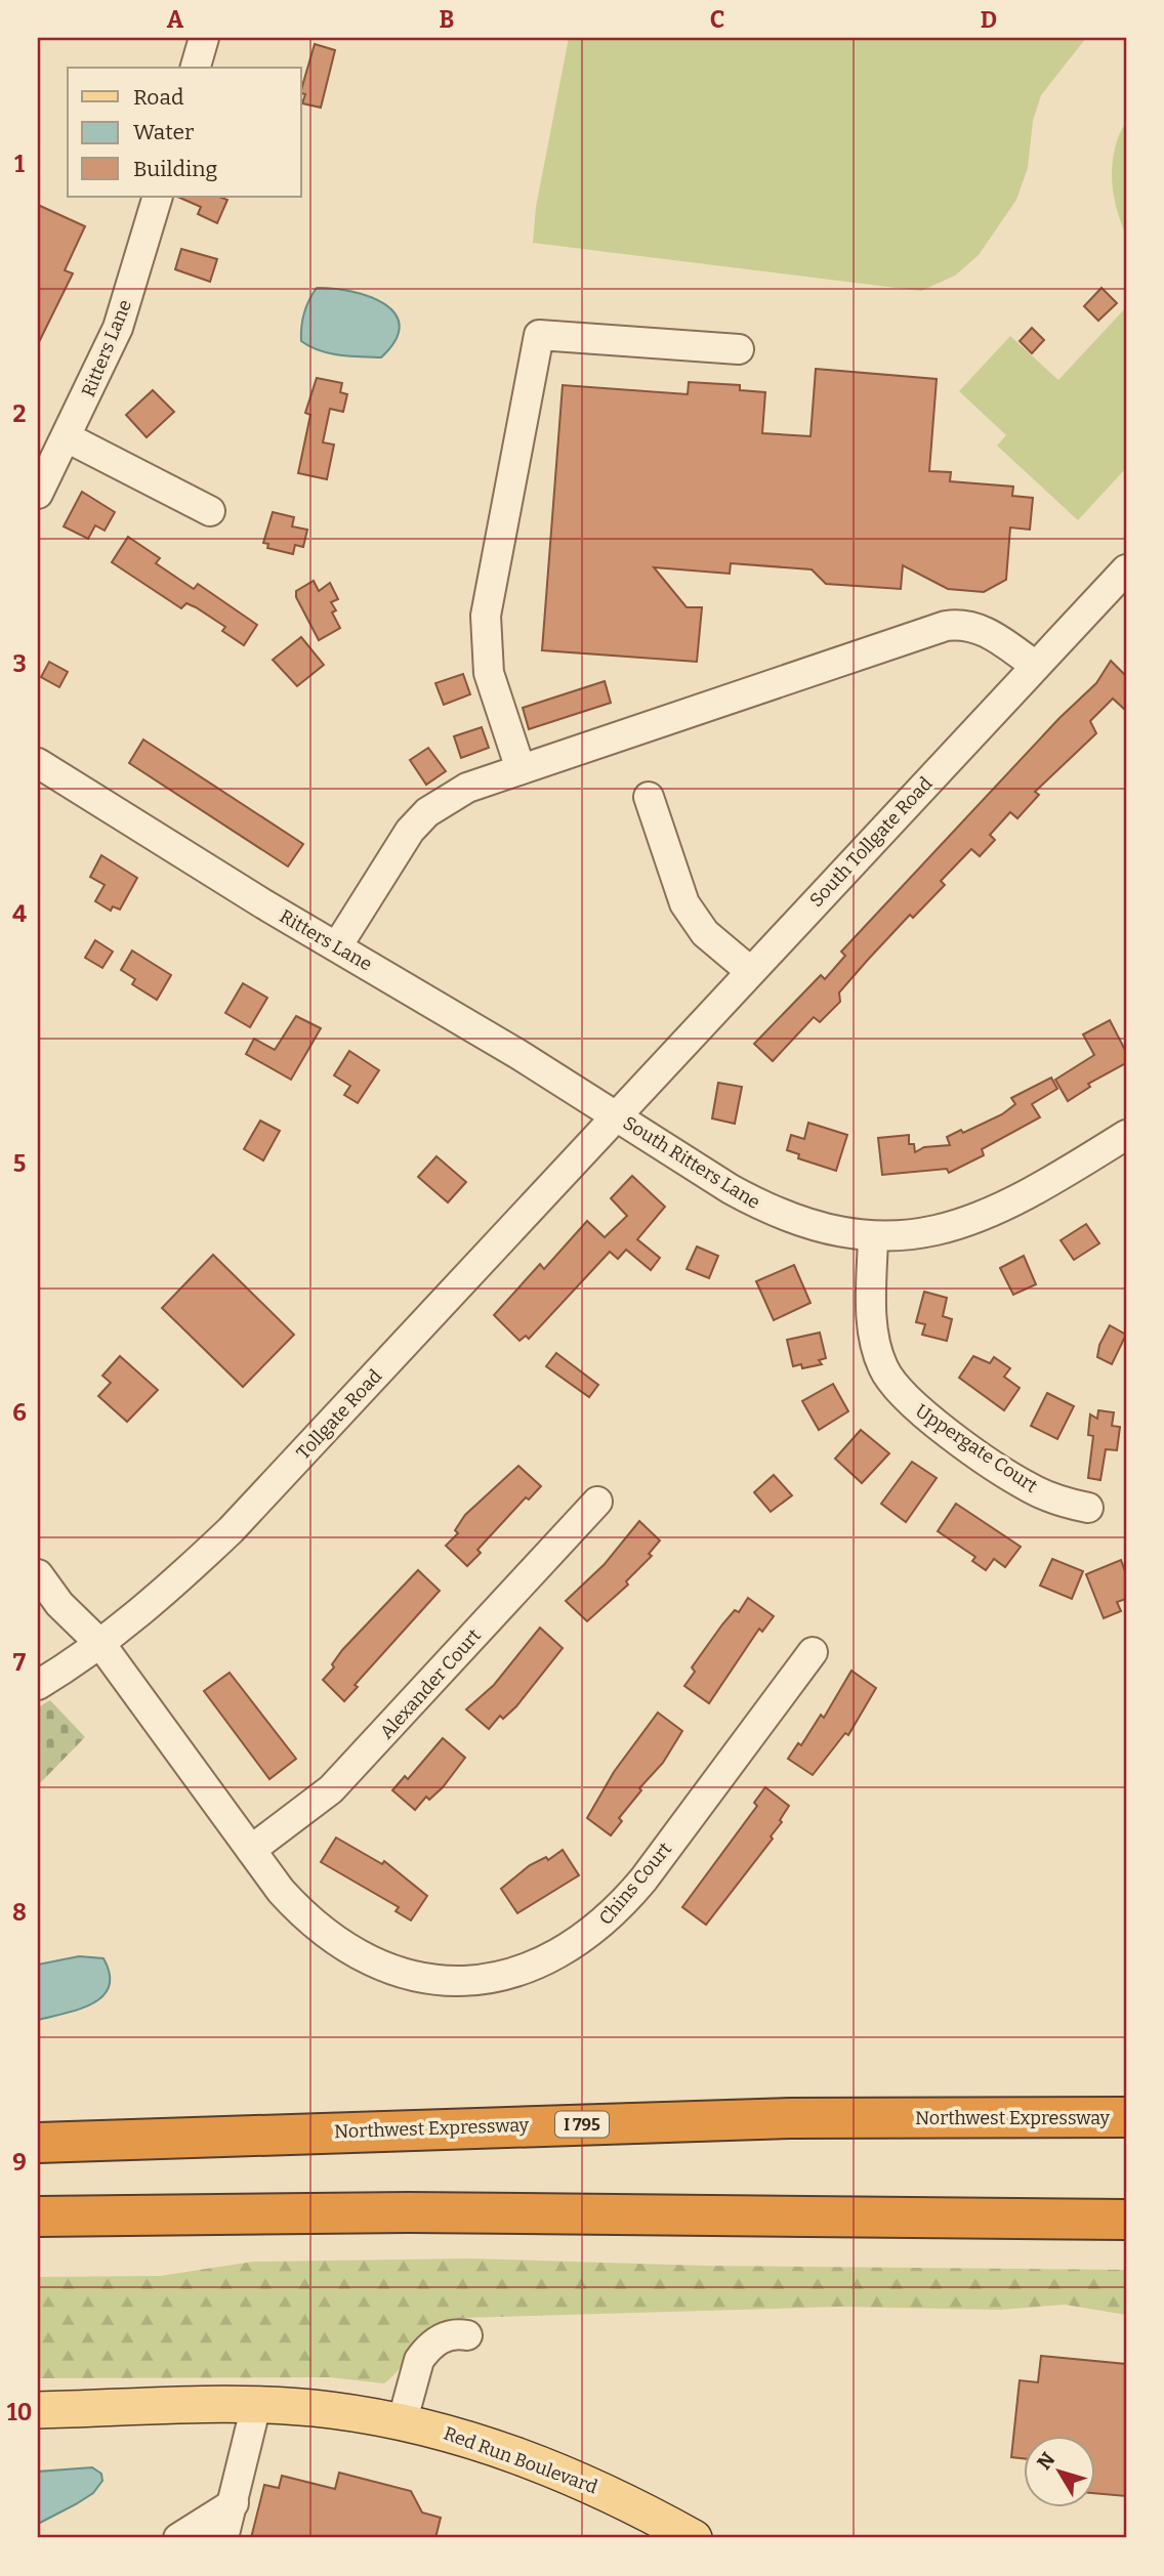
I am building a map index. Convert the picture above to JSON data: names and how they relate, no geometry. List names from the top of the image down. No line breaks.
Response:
{"streets":{"highway":["Northwest Expressway","I 795"],"main road":["Red Run Boulevard"],"street":["Ritters Lane","South Tollgate Road","South Ritters Lane","Tollgate Road","Uppergate Court","Alexander Court","Chins Court"]},"crossings":[["Ritters Lane","South Tollgate Road"],["Ritters Lane","South Ritters Lane"],["Ritters Lane","Tollgate Road"],["South Tollgate Road","South Ritters Lane"],["South Tollgate Road","Tollgate Road"],["South Ritters Lane","Tollgate Road"],["South Ritters Lane","Uppergate Court"],["Tollgate Road","Chins Court"],["Alexander Court","Chins Court"]],"legend":["Road","Water","Building"],"north":"top left","grid":{"columns":["A","B","C","D"],"rows":["1","2","3","4","5","6","7","8","9","10"]}}
